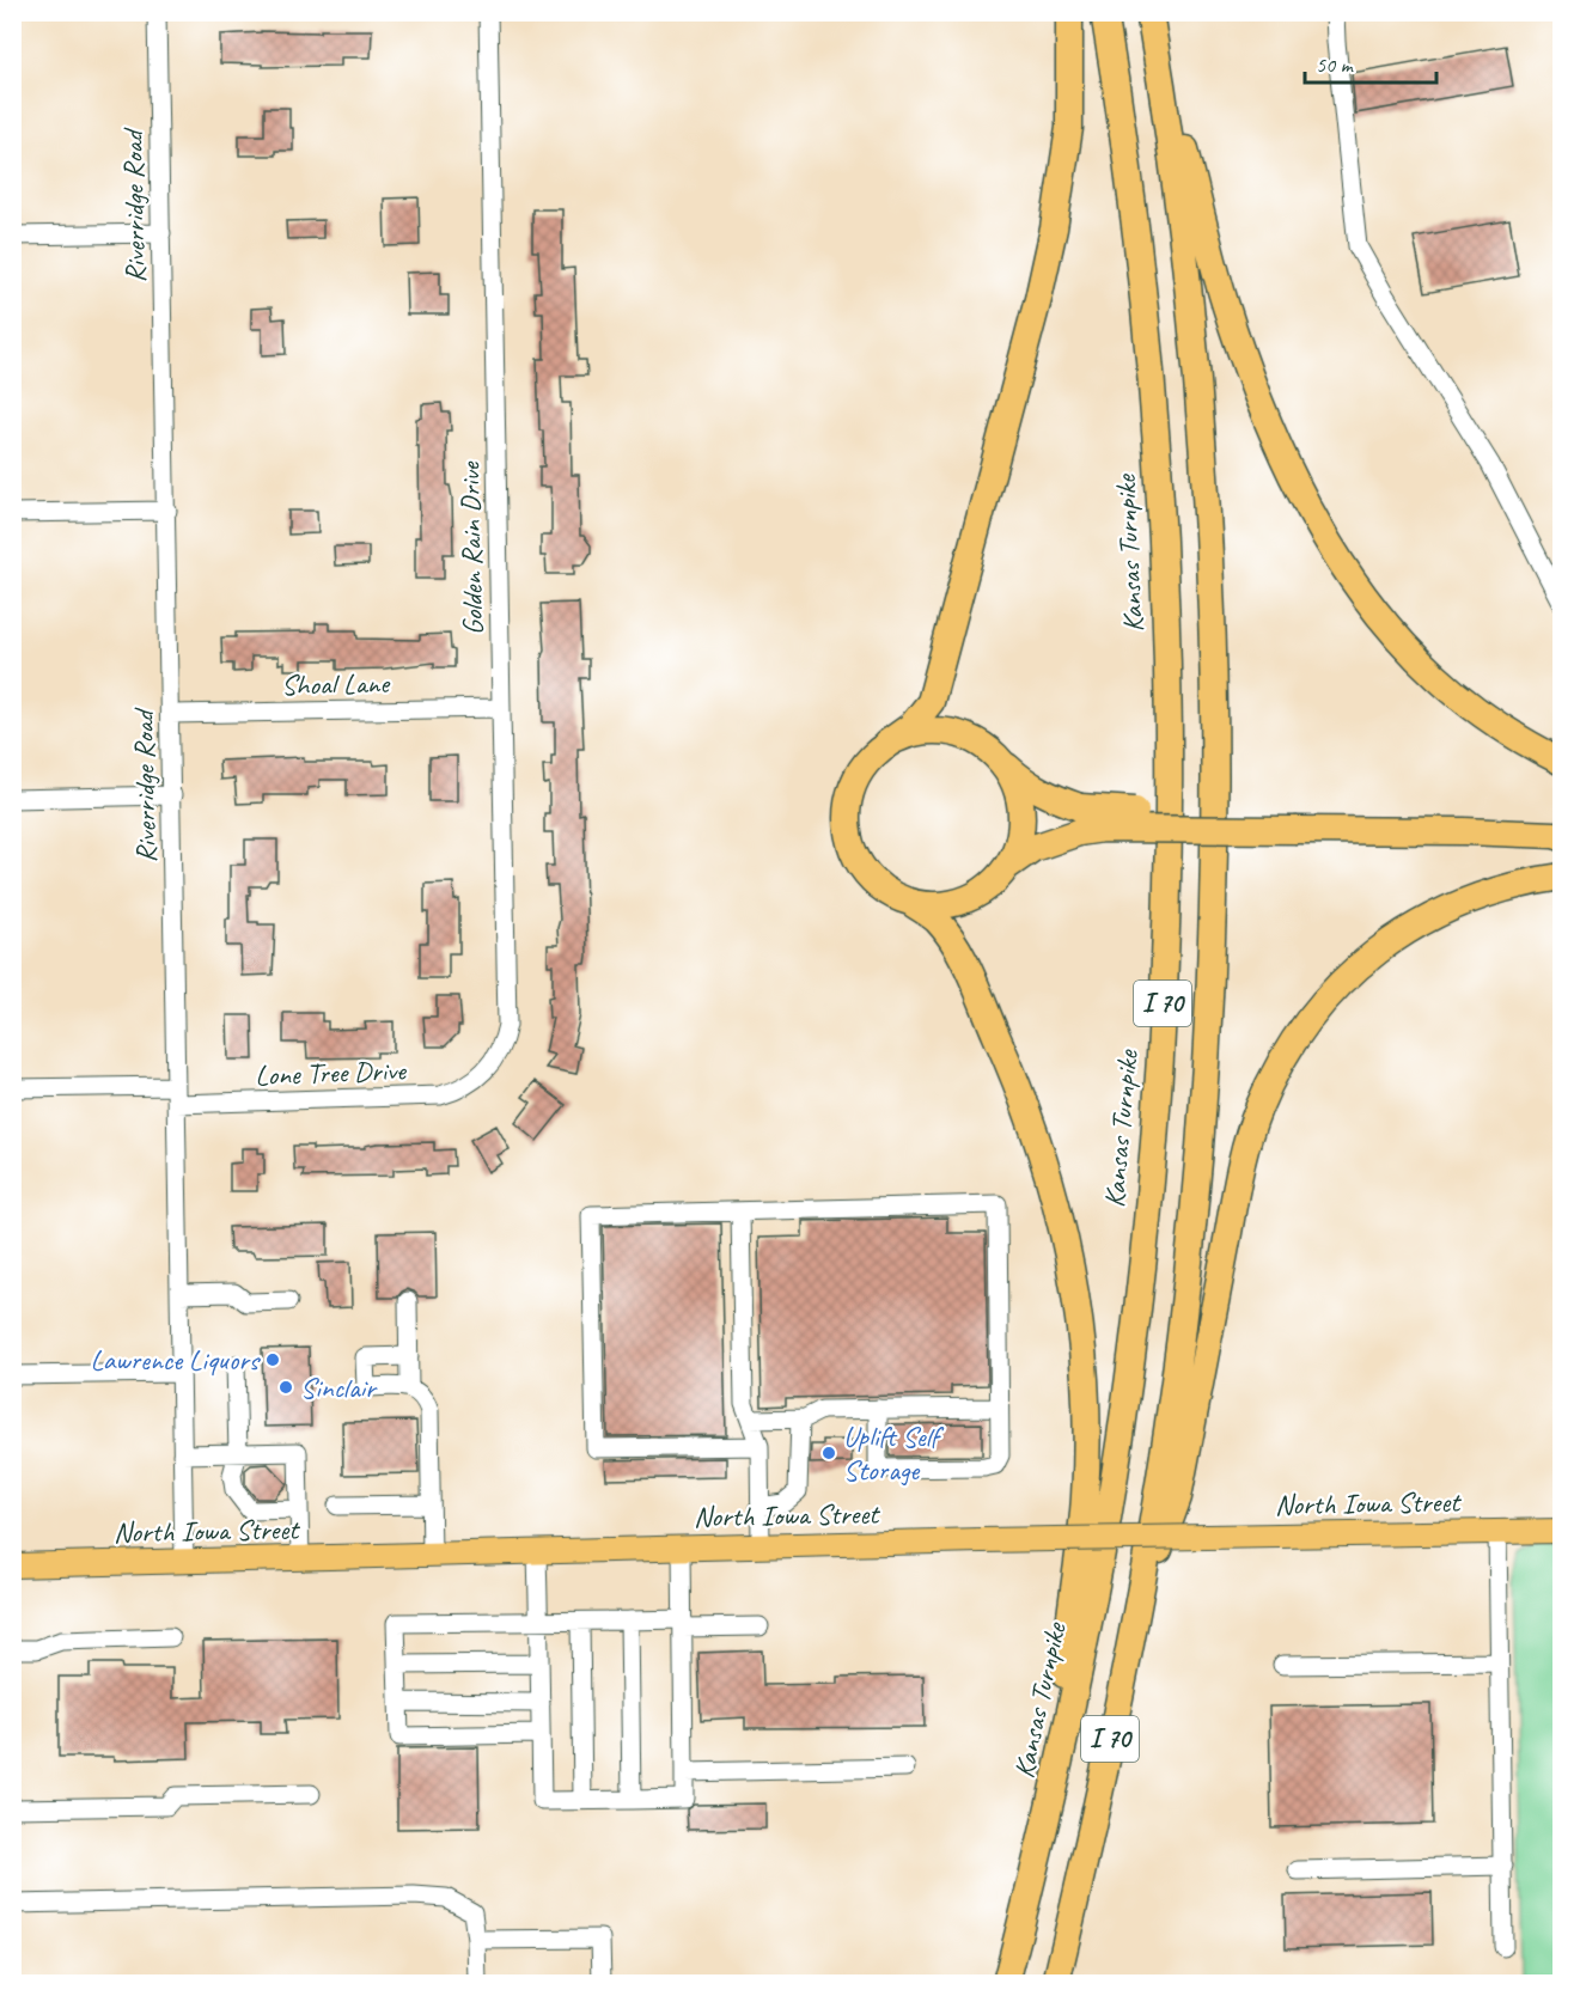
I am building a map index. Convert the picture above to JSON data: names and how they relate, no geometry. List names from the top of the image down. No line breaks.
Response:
{"streets":{"highway":["Kansas Turnpike","I 70"],"main road":["North Iowa Street"],"street":["Riverridge Road","Golden Rain Drive","Shoal Lane","Lone Tree Drive"]},"crossings":[["Riverridge Road","Shoal Lane"],["Riverridge Road","Lone Tree Drive"],["Riverridge Road","North Iowa Street"],["Golden Rain Drive","Shoal Lane"],["Golden Rain Drive","Lone Tree Drive"]],"places":["Lawrence Liquors","Sinclair","Uplift Self Storage"],"scale_bar":"50 m"}
